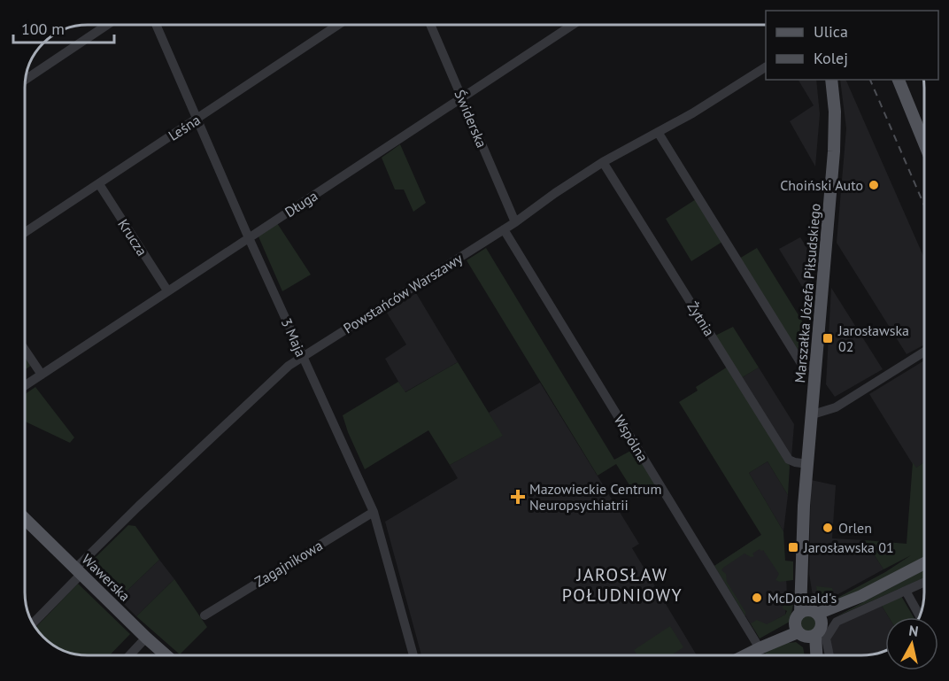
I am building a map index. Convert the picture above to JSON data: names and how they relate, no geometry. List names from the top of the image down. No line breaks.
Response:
{"streets":{"main road":["Marszałka Józefa Piłsudskiego","Wawerska"],"street":["Świderska","Leśna","Długa","Krucza","Powstańców Warszawy","Żytnia","3 Maja","Wspólna","Zagajnikowa"]},"crossings":[["Świderska","Długa"],["Świderska","Powstańców Warszawy"],["Leśna","Krucza"],["Leśna","3 Maja"],["Długa","Krucza"],["Długa","3 Maja"],["Powstańców Warszawy","Żytnia"],["Powstańców Warszawy","3 Maja"],["Powstańców Warszawy","Wspólna"],["Powstańców Warszawy","Wawerska"],["Marszałka Józefa Piłsudskiego","Żytnia"],["3 Maja","Zagajnikowa"]],"districts":["JAROSŁAW POŁUDNIOWY"],"places":{"other":["Choiński Auto","Orlen","McDonald's"],"transit":["Jarosławska 02","Jarosławska 01"],"health":["Mazowieckie Centrum Neuropsychiatrii"]},"legend":["Ulica","Kolej"],"scale_bar":"100 m","north":"top"}
